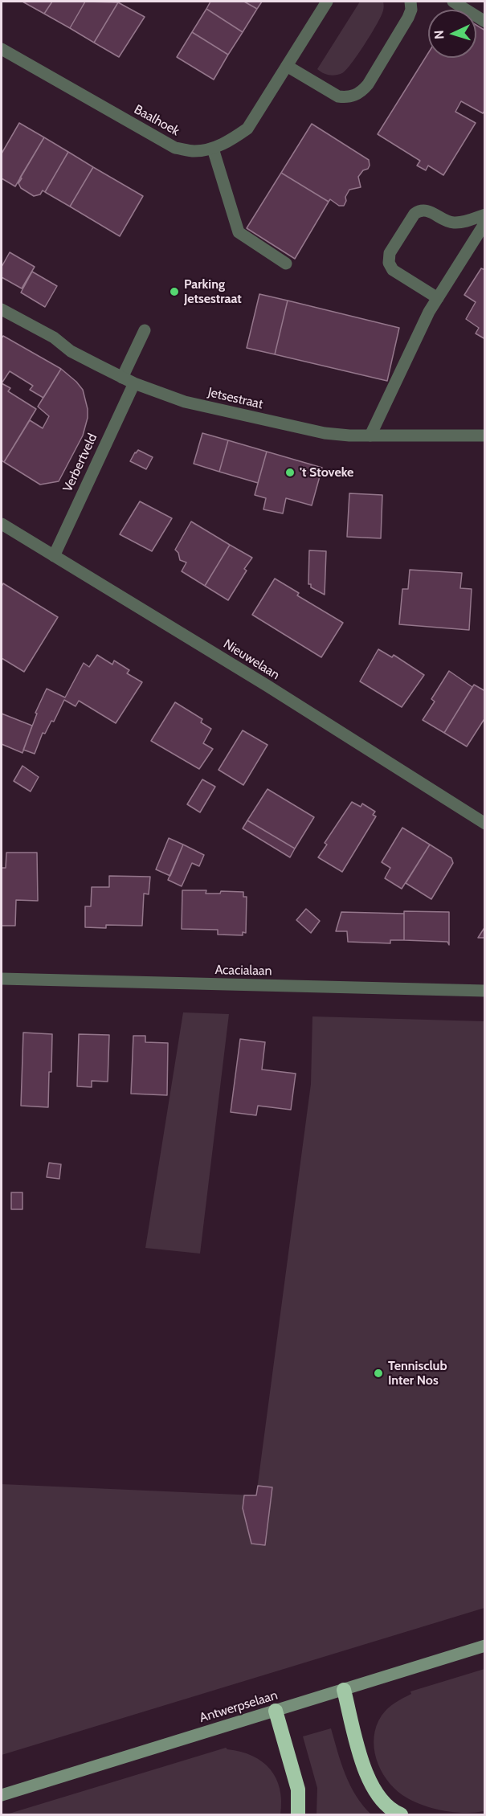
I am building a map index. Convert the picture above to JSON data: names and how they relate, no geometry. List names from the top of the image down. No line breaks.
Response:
{"streets":{"main road":["Antwerpselaan"],"street":["Baalhoek","Jetsestraat","Verbertveld","Nieuwelaan","Acacialaan"]},"crossings":[["Jetsestraat","Verbertveld"],["Verbertveld","Nieuwelaan"]],"places":["Parking Jetsestraat","'t Stoveke","Tennisclub Inter Nos"],"north":"left"}
